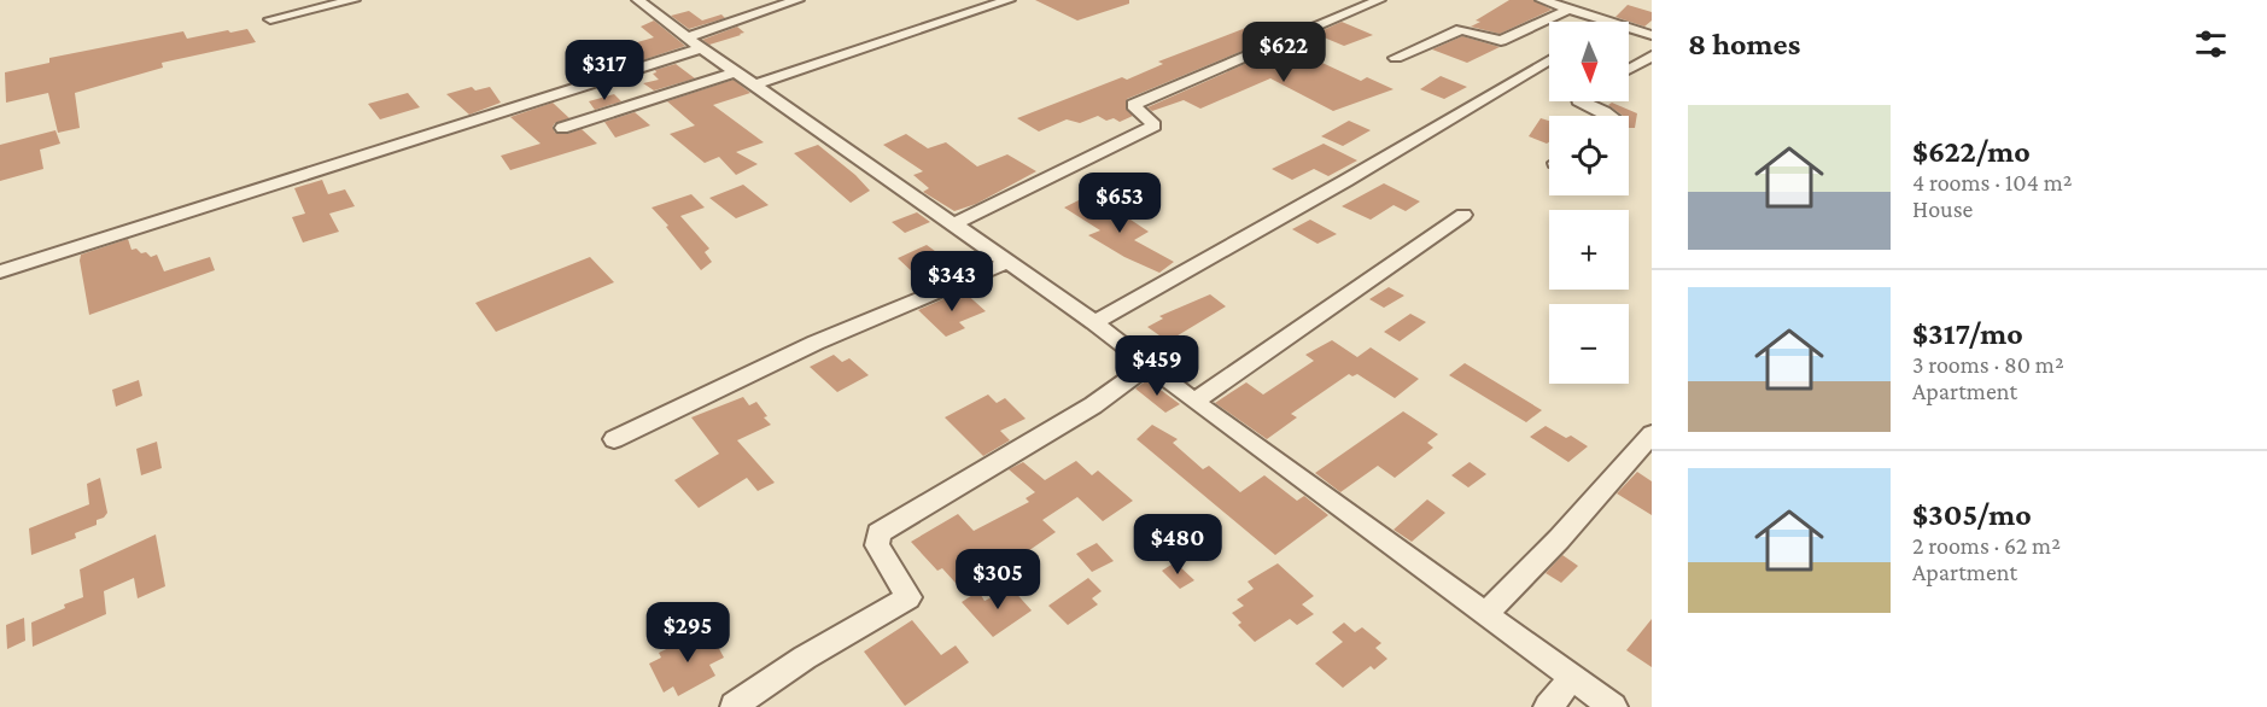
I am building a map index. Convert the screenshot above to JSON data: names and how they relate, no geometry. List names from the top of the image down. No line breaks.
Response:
{"north":"bottom","page":{"heading":"8 homes","map_buttons":["+","−"],"price":["$622","$317","$653","$343","$459","$480","$305","$295"],"list":[{"name":"$622/mo","note":"4 rooms · 104 m² · House"},{"name":"$317/mo","note":"3 rooms · 80 m² · Apartment"},{"name":"$305/mo","note":"2 rooms · 62 m² · Apartment"}]}}
